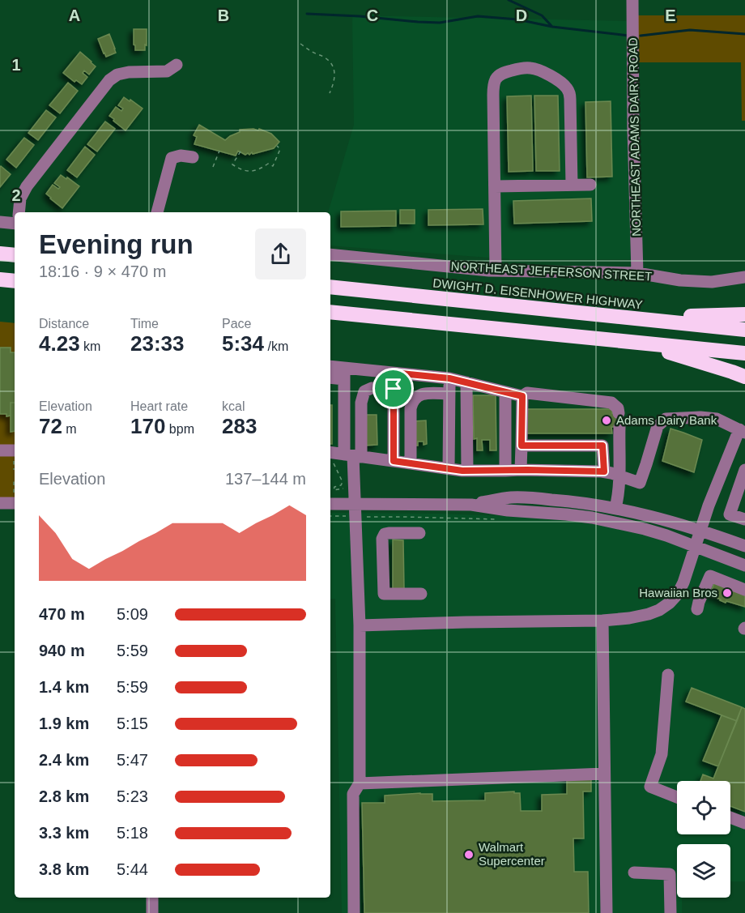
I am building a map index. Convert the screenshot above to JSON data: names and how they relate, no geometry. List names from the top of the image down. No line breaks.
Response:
{"streets":{"highway":["DWIGHT D. EISENHOWER HIGHWAY"],"street":["NORTHEAST ADAMS DAIRY ROAD","NORTHEAST JEFFERSON STREET"]},"crossings":[["NORTHEAST ADAMS DAIRY ROAD","NORTHEAST JEFFERSON STREET"]],"places":["Adams Dairy Bank","Hawaiian Bros","Walmart Supercenter"],"page":{"heading":["Evening run","18:16 · 9 × 470 m"],"stats":[["Distance","4.23 km"],["Time","23:33"],["Pace","5:34 /km"],["Elevation","72 m"],["Heart rate","170 bpm"],["kcal","283"]],"chart":["Elevation","137–144 m"],"list":[{"name":"470 m","note":"5:09"},{"name":"940 m","note":"5:59"},{"name":"1.4 km","note":"5:59"},{"name":"1.9 km","note":"5:15"},{"name":"2.4 km","note":"5:47"},{"name":"2.8 km","note":"5:23"},{"name":"3.3 km","note":"5:18"},{"name":"3.8 km","note":"5:44"}]},"grid":{"columns":["A","B","C","D","E"],"rows":["1","2"]}}
